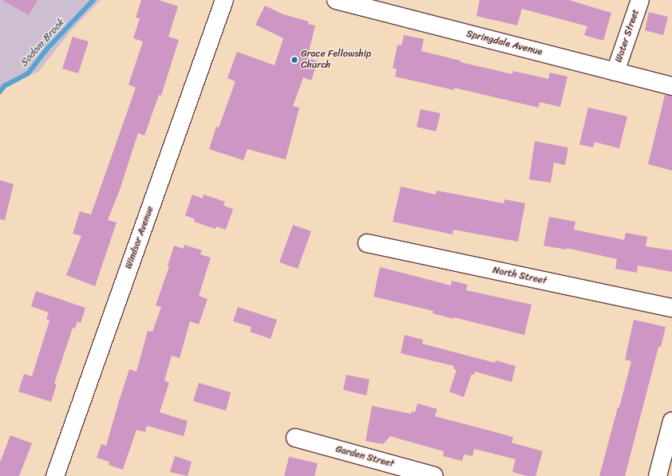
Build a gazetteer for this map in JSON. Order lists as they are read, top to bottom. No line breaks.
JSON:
{"streets":{"street":["Water Street","Springdale Avenue","Windsor Avenue","North Street","Garden Street"]},"crossings":[["Water Street","Springdale Avenue"]],"water":["Sodom Brook"],"places":["Grace Fellowship Church"]}
